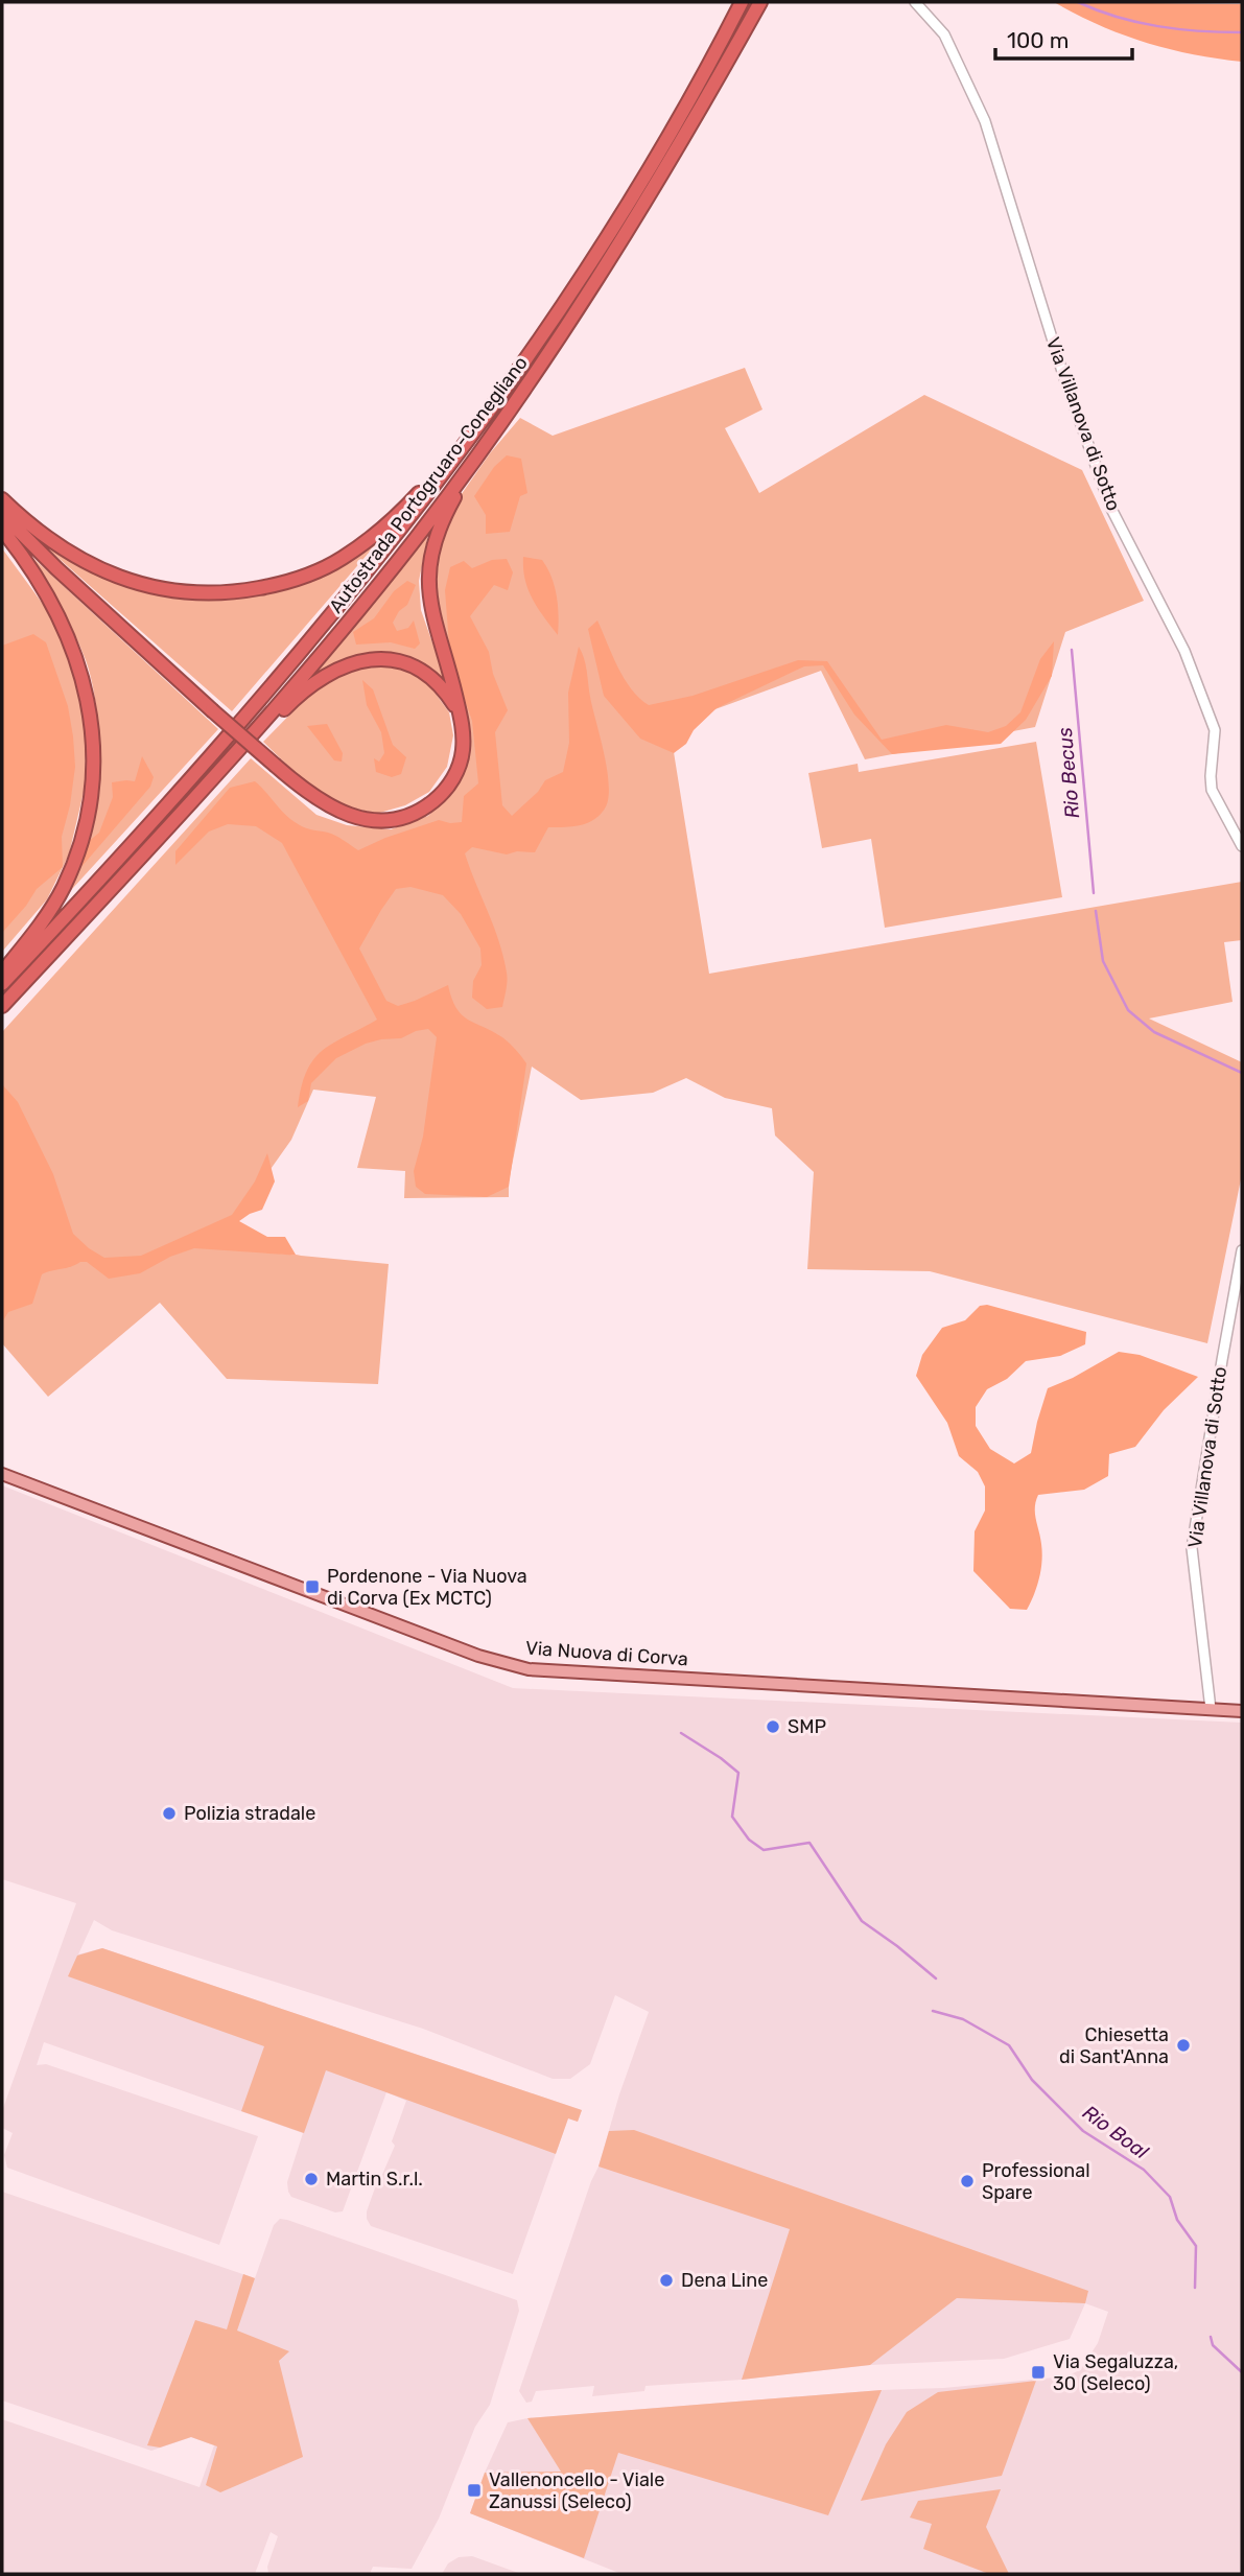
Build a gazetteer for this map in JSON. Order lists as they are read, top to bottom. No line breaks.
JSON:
{"streets":{"highway":["Autostrada Portogruaro-Conegliano"],"main road":["Via Nuova di Corva"],"street":["Via Villanova di Sotto"]},"crossings":[["Via Villanova di Sotto","Via Nuova di Corva"]],"water":["Rio Becus","Rio Boal"],"places":{"transit":["Pordenone - Via Nuova di Corva (Ex MCTC)","Via Segaluzza, 30 (Seleco)","Vallenoncello - Viale Zanussi (Seleco)"],"other":["SMP","Polizia stradale","Chiesetta di Sant'Anna","Martin S.r.l.","Professional Spare","Dena Line"]},"scale_bar":"100 m"}
